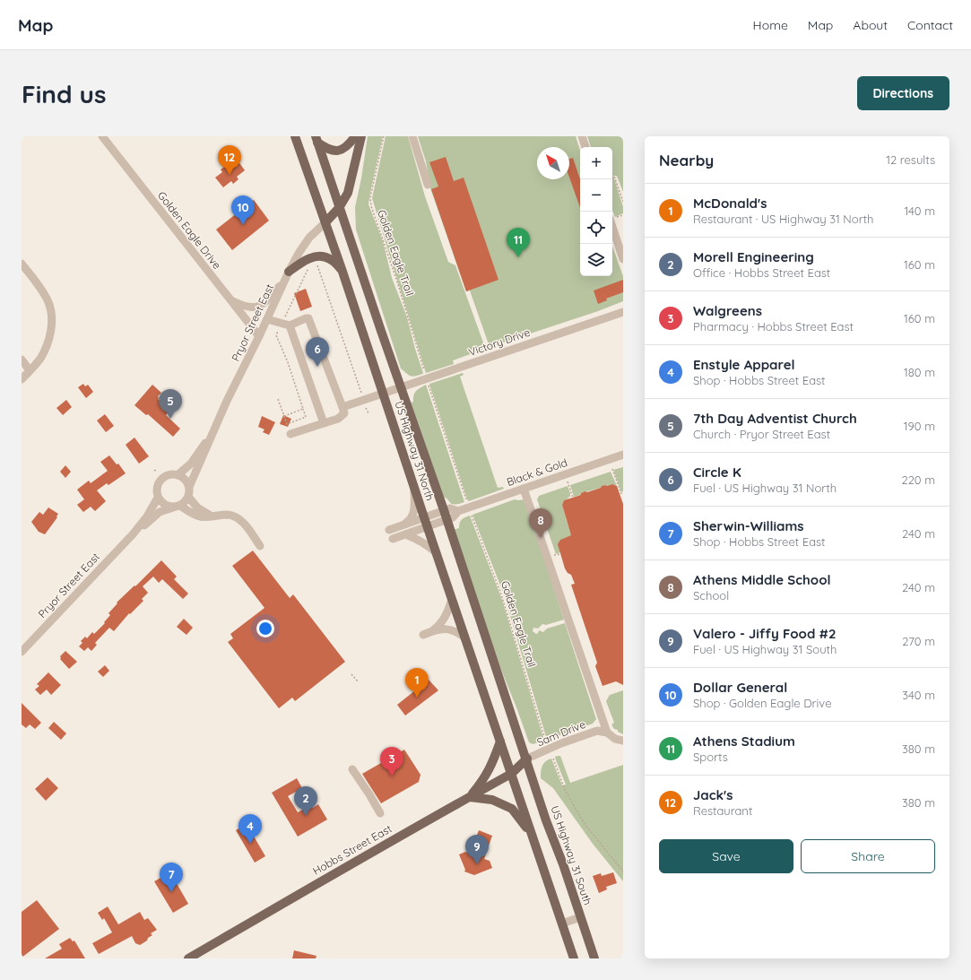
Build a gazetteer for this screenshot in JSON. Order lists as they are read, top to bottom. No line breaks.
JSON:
{"streets":{"main road":["US Highway 31 North","Hobbs Street East","US Highway 31 South"],"street":["Golden Eagle Drive","Pryor Street East","Victory Drive","Black & Gold","Sam Drive"],"path":["Golden Eagle Trail"]},"crossings":[["Golden Eagle Drive","Pryor Street East"],["Pryor Street East","US Highway 31 North"],["Victory Drive","US Highway 31 North"],["US Highway 31 North","Black & Gold"],["US Highway 31 North","Sam Drive"],["US Highway 31 North","Hobbs Street East"],["US Highway 31 North","US Highway 31 South"],["Sam Drive","Hobbs Street East"],["Sam Drive","US Highway 31 South"],["Hobbs Street East","US Highway 31 South"]],"north":"top left","page":{"header":"Map","nav":["Home","Map","About","Contact"],"buttons":["Directions",["Save","Share"]],"title":"Find us","heading":["Nearby","12 results"],"pins":["12","10","11","6","5","8","1","3","2","4","9","7"],"map_buttons":["+","−"],"list":[{"mark":"1","name":"McDonald's","note":"Restaurant · US Highway 31 North","value":"140 m"},{"mark":"2","name":"Morell Engineering","note":"Office · Hobbs Street East","value":"160 m"},{"mark":"3","name":"Walgreens","note":"Pharmacy · Hobbs Street East","value":"160 m"},{"mark":"4","name":"Enstyle Apparel","note":"Shop · Hobbs Street East","value":"180 m"},{"mark":"5","name":"7th Day Adventist Church","note":"Church · Pryor Street East","value":"190 m"},{"mark":"6","name":"Circle K","note":"Fuel · US Highway 31 North","value":"220 m"},{"mark":"7","name":"Sherwin-Williams","note":"Shop · Hobbs Street East","value":"240 m"},{"mark":"8","name":"Athens Middle School","note":"School","value":"240 m"},{"mark":"9","name":"Valero - Jiffy Food #2","note":"Fuel · US Highway 31 South","value":"270 m"},{"mark":"10","name":"Dollar General","note":"Shop · Golden Eagle Drive","value":"340 m"},{"mark":"11","name":"Athens Stadium","note":"Sports","value":"380 m"},{"mark":"12","name":"Jack's","note":"Restaurant","value":"380 m"}]}}
